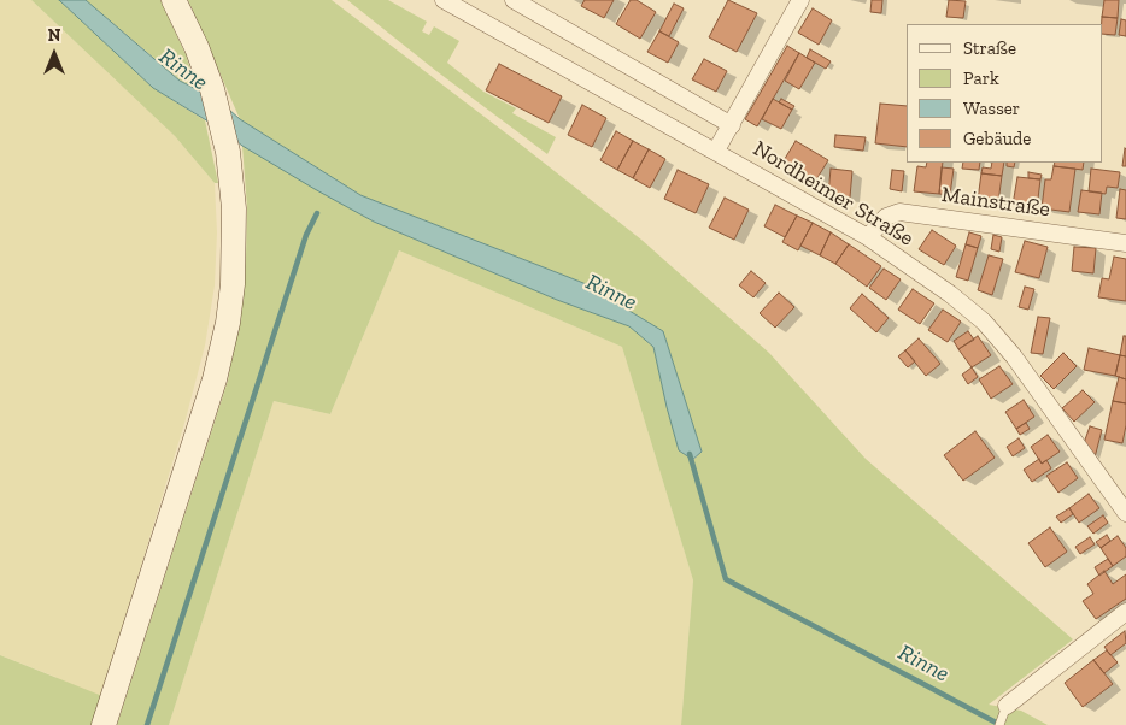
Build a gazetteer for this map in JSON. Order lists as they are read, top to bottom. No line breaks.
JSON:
{"streets":{"street":["Nordheimer Straße","Mainstraße"]},"crossings":[["Nordheimer Straße","Mainstraße"]],"water":["Rinne"],"legend":["Straße","Park","Wasser","Gebäude"],"north":"top"}
